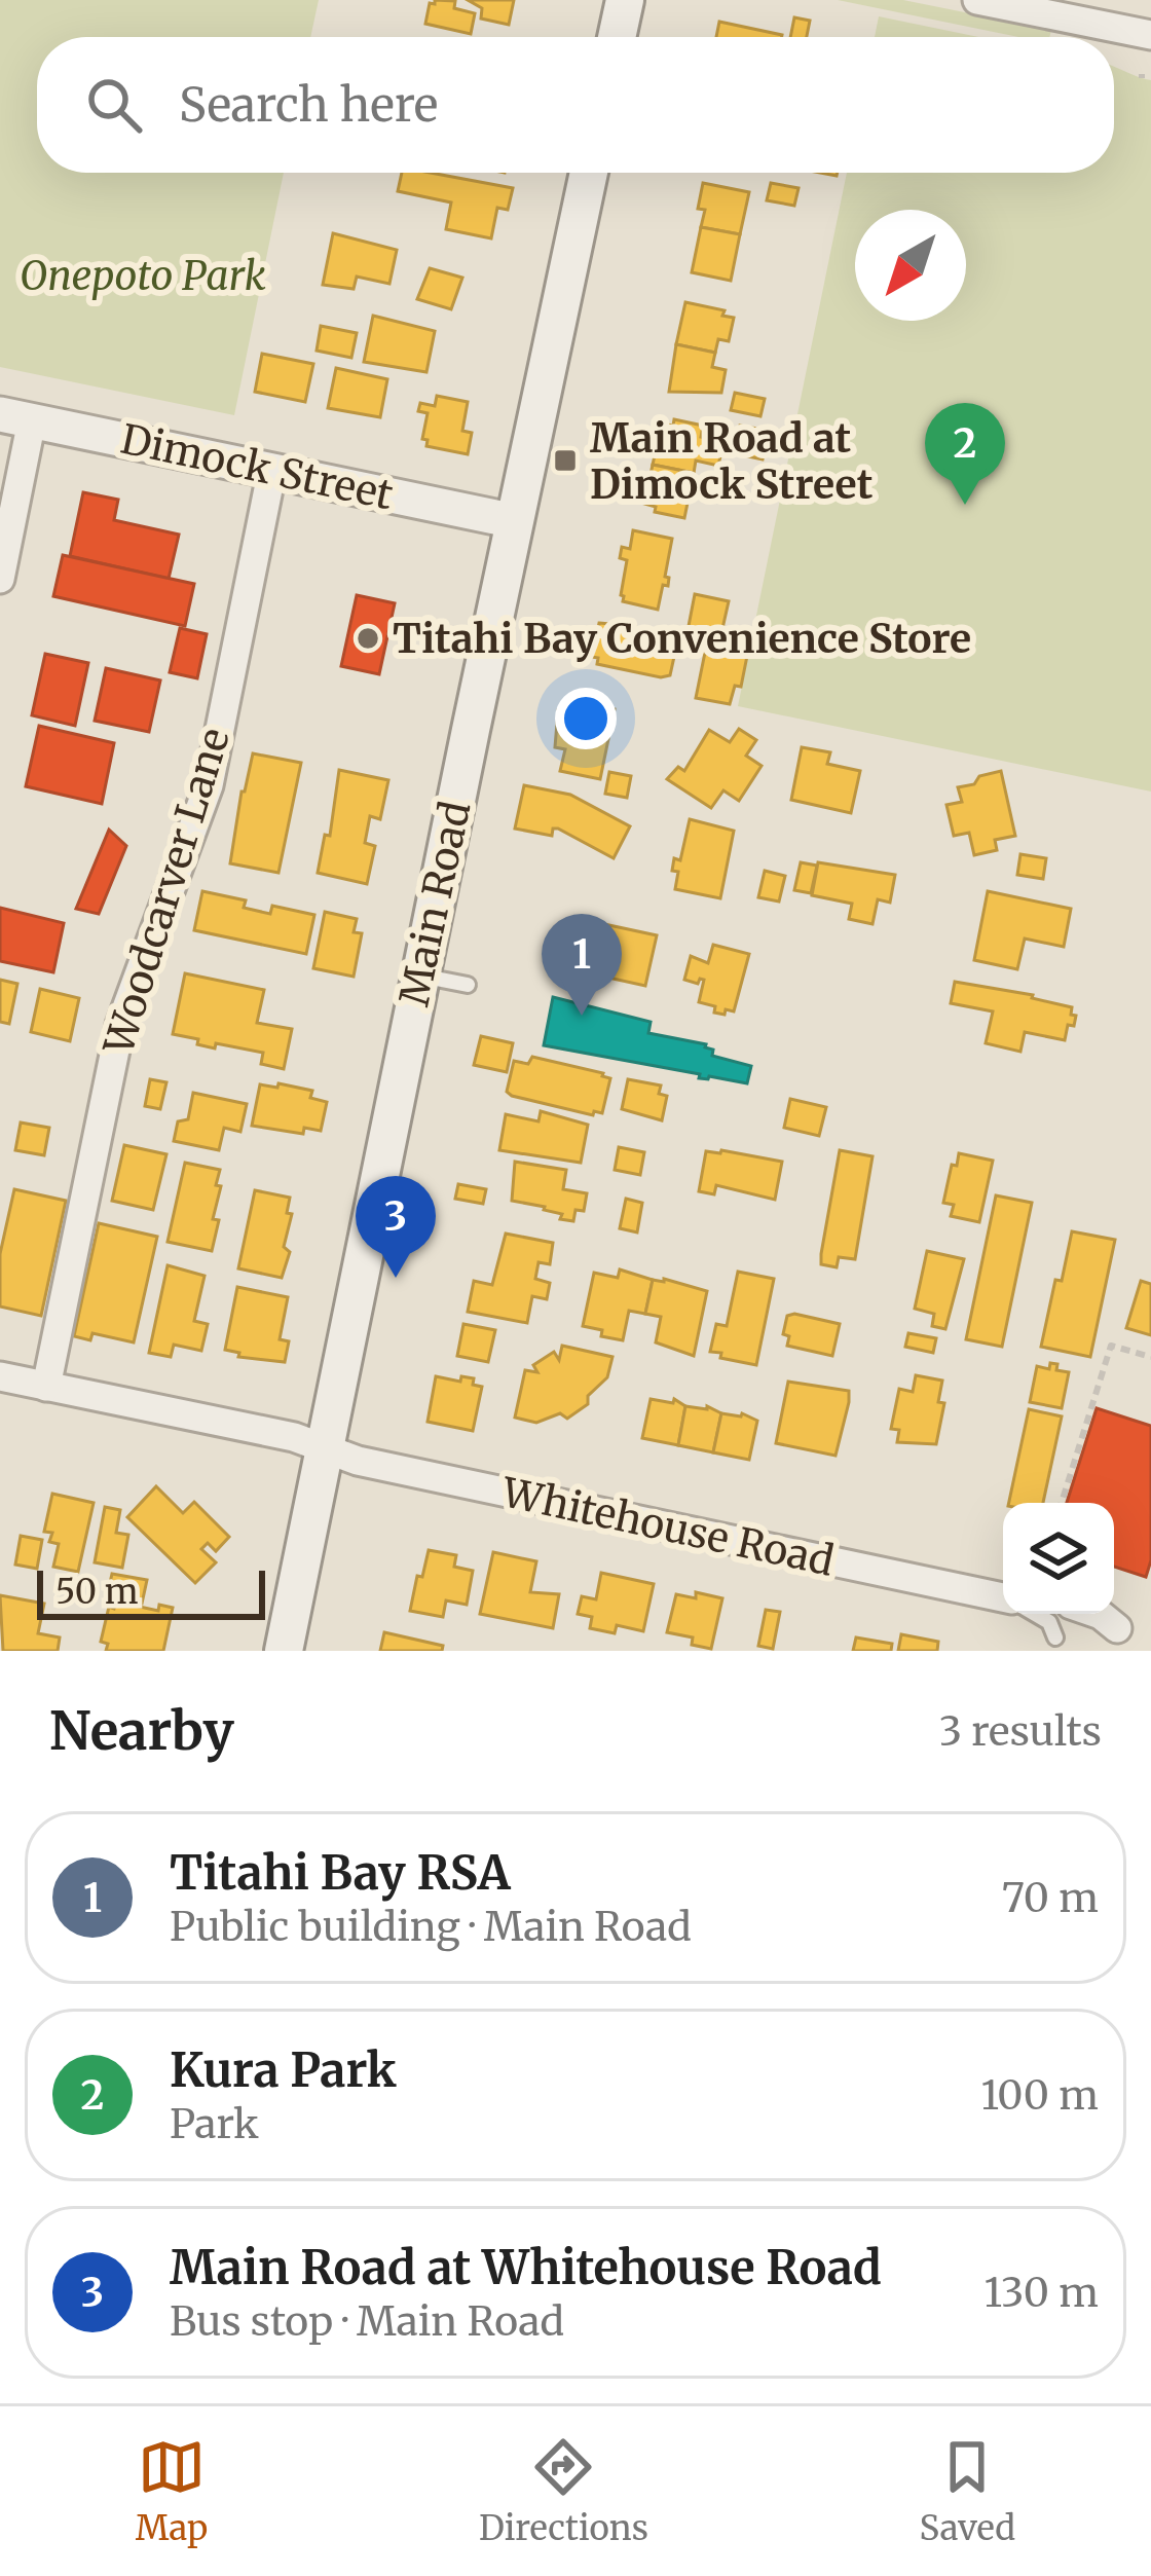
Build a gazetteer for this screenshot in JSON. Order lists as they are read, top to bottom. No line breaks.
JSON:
{"streets":{"main road":["Main Road"],"street":["Dimock Street","Woodcarver Lane","Whitehouse Road"]},"crossings":[["Dimock Street","Woodcarver Lane"],["Dimock Street","Main Road"],["Woodcarver Lane","Whitehouse Road"],["Main Road","Whitehouse Road"]],"parks":["Onepoto Park"],"places":{"transit":["Main Road at Dimock Street"],"other":["Titahi Bay Convenience Store"]},"scale_bar":"50 m","north":"bottom left","page":{"search":"Search here","pins":["2","1","3"],"scale":"50 m","heading":["Nearby","3 results"],"list":[{"mark":"1","name":"Titahi Bay RSA","note":"Public building · Main Road","value":"70 m"},{"mark":"2","name":"Kura Park","note":"Park","value":"100 m"},{"mark":"3","name":"Main Road at Whitehouse Road","note":"Bus stop · Main Road","value":"130 m"}],"nav":["Map","Directions","Saved"]}}
